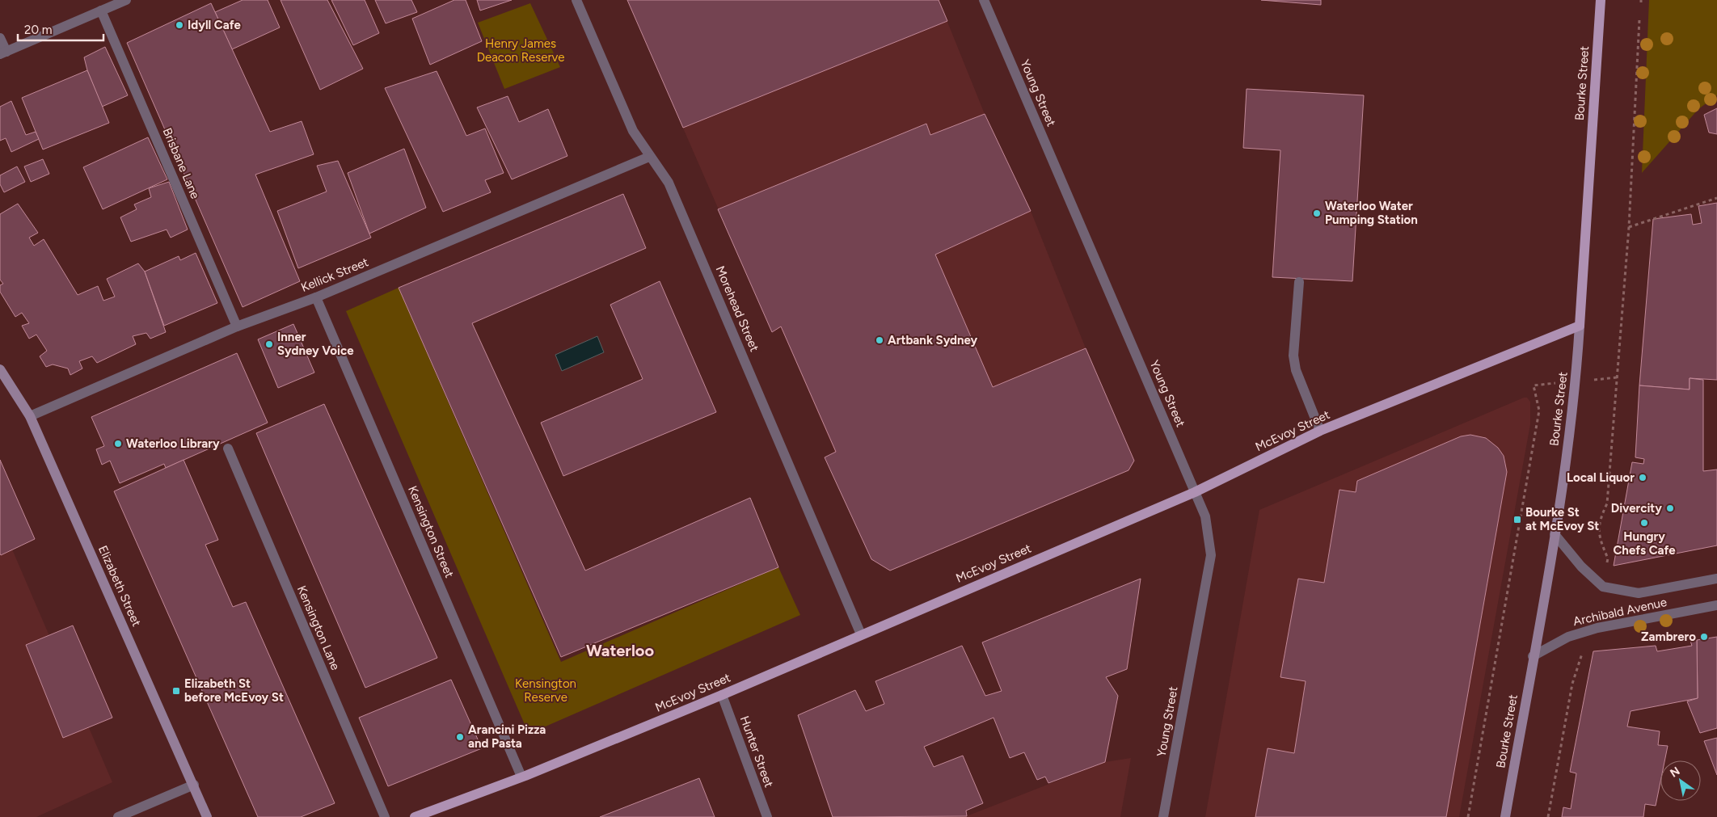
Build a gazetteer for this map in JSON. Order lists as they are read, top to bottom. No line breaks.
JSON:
{"streets":{"main road":["Bourke Street","McEvoy Street","Elizabeth Street"],"street":["Young Street","Brisbane Lane","Kellick Street","Morehead Street","Kensington Street","Archibald Avenue","Kensington Lane","Hunter Street"]},"crossings":[["Bourke Street","McEvoy Street"],["Bourke Street","Archibald Avenue"],["Young Street","McEvoy Street"],["Brisbane Lane","Kellick Street"],["Kellick Street","Morehead Street"],["Kellick Street","Kensington Street"],["Kellick Street","Elizabeth Street"],["Morehead Street","McEvoy Street"],["McEvoy Street","Kensington Street"],["McEvoy Street","Hunter Street"]],"districts":["Waterloo"],"parks":["Henry James Deacon Reserve","Kensington Reserve"],"places":{"other":["Idyll Cafe","Waterloo Water Pumping Station","Artbank Sydney","Inner Sydney Voice","Waterloo Library","Local Liquor","Divercity","Hungry Chefs Cafe","Zambrero","Arancini Pizza and Pasta"],"transit":["Bourke St at McEvoy St","Elizabeth St before McEvoy St"]},"scale_bar":"20 m","north":"top left"}
